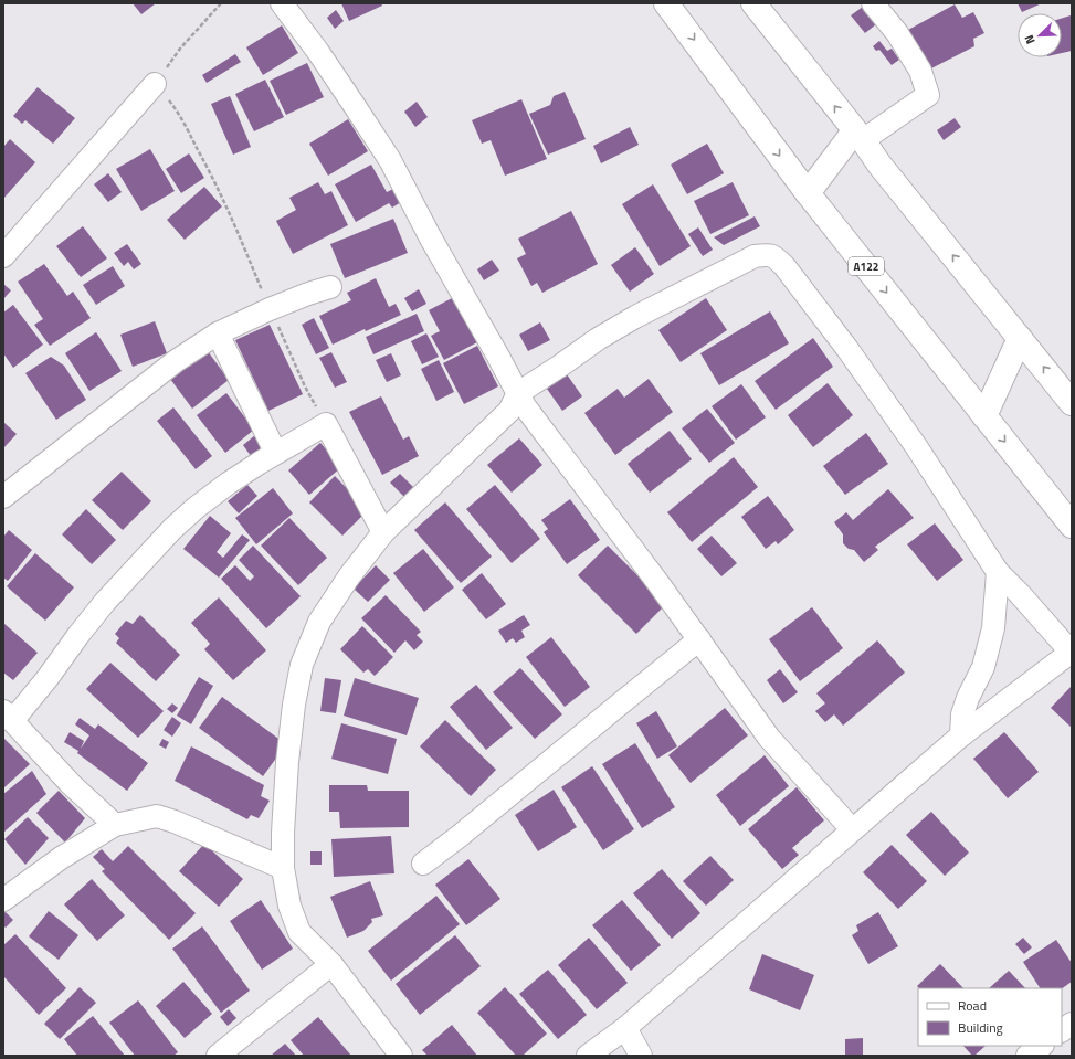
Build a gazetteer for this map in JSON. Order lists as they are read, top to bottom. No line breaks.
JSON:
{"streets":{"highway":["A122"]},"legend":["Road","Building"],"north":"bottom left"}
